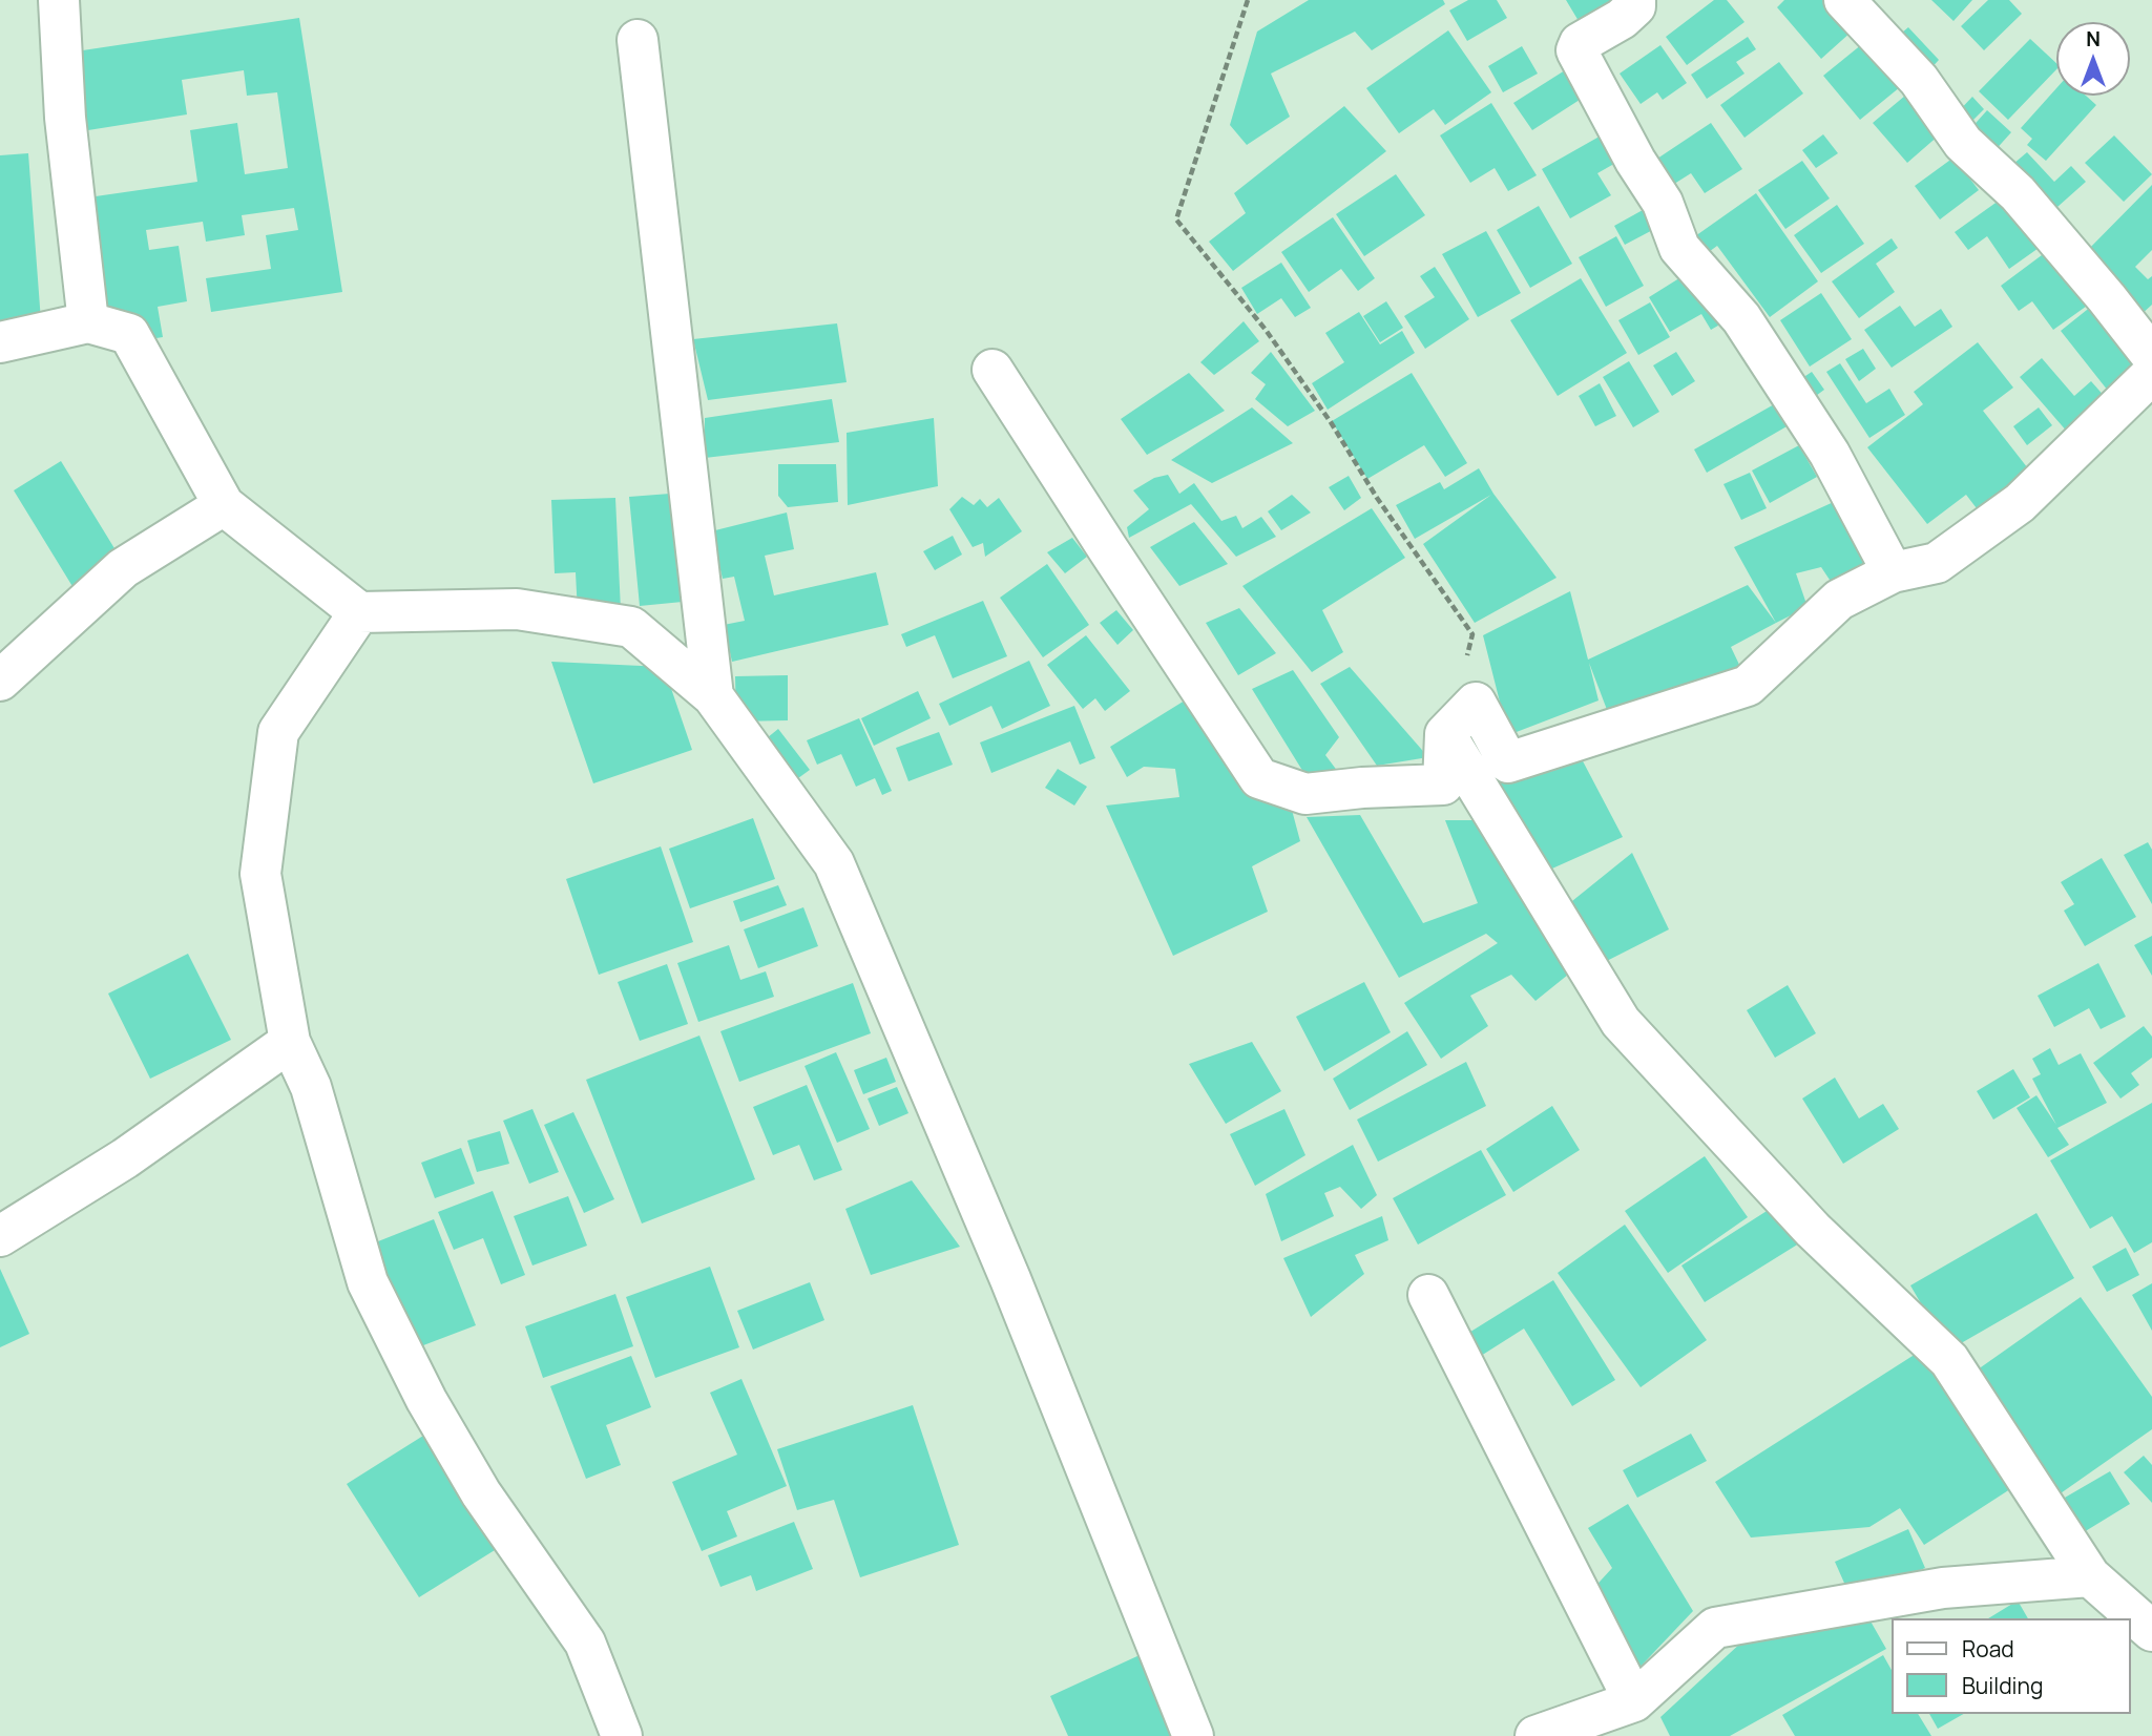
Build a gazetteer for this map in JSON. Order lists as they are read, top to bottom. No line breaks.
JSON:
{"legend":["Road","Building"],"north":"top"}
